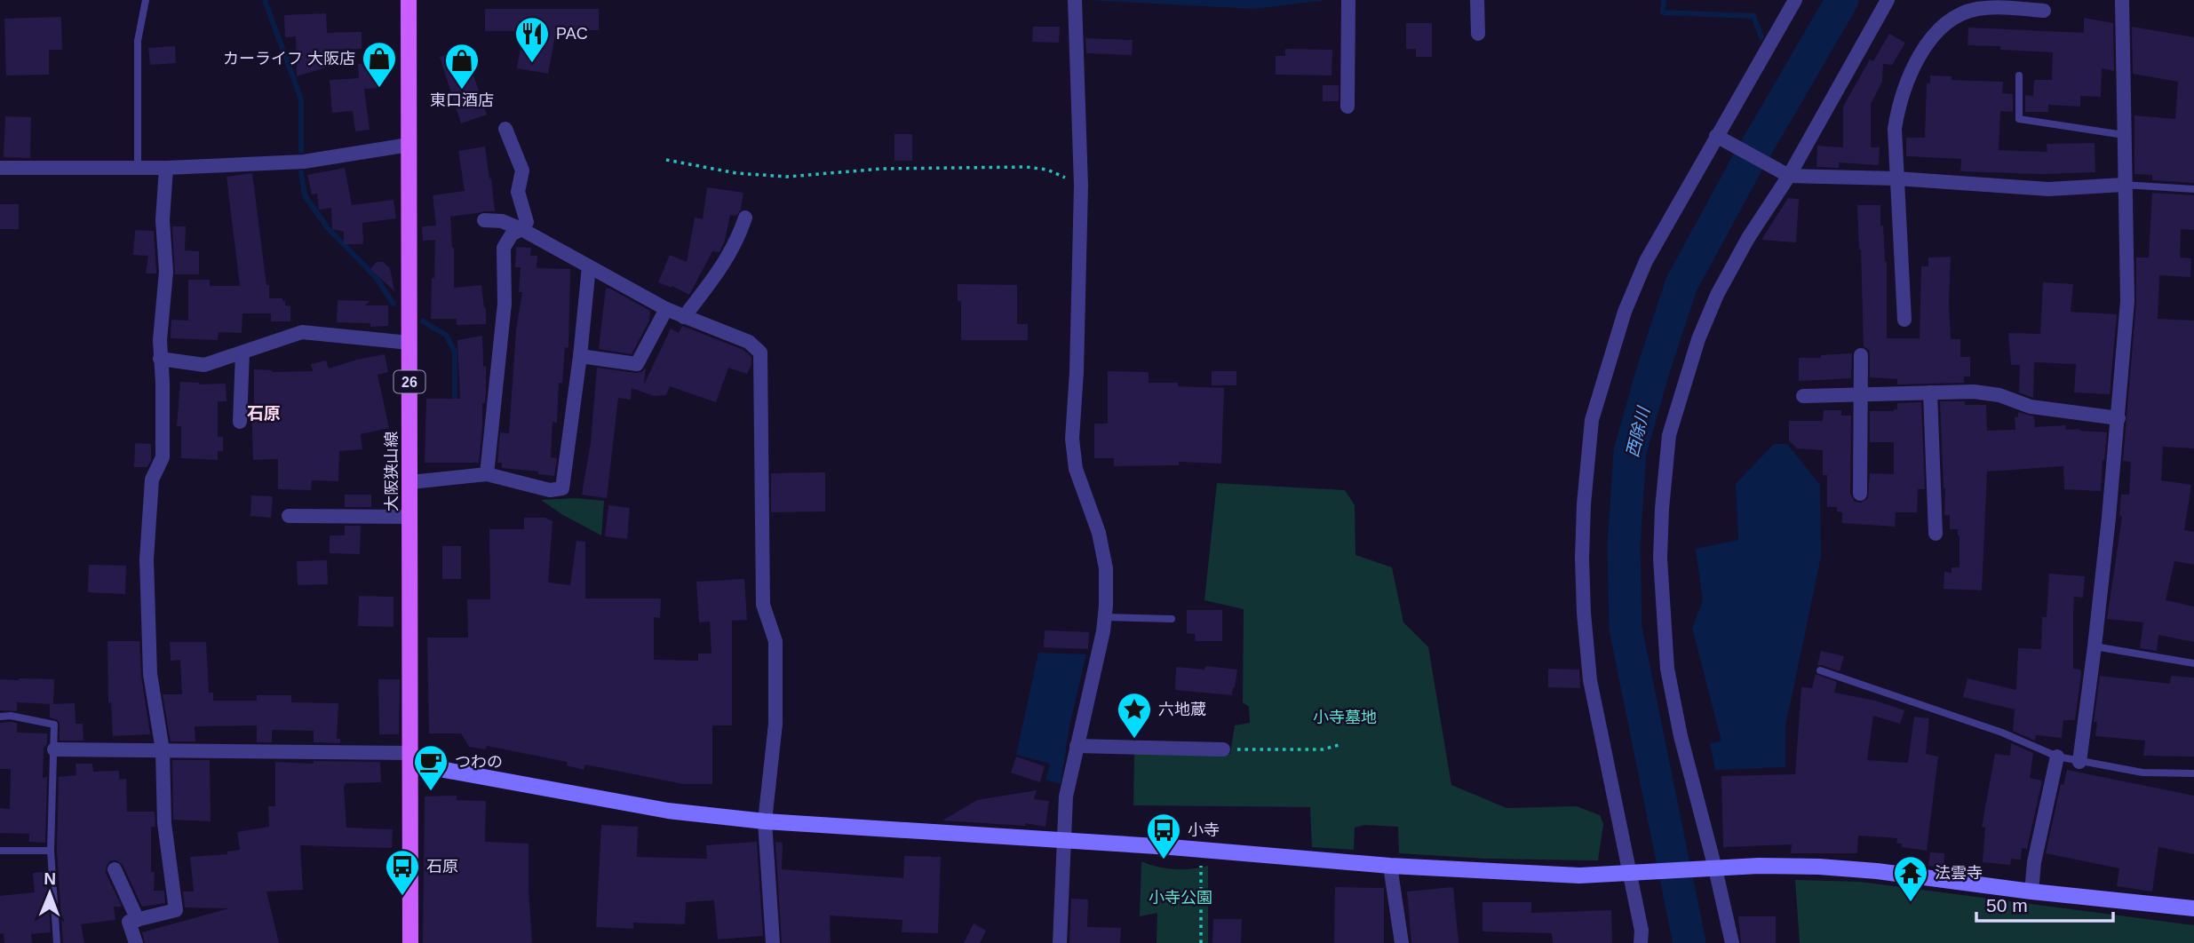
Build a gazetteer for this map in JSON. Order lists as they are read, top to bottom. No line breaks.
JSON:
{"streets":{"main road":["26","大阪狭山線"]},"districts":["石原"],"water":["西除川"],"parks":["小寺墓地","小寺公園"],"places":{"restaurant":["PAC"],"shop":["カーライフ 大阪店","東口酒店"],"place":["六地蔵"],"cafe":["つわの"],"bus stop":["小寺","石原"],"temple":["法雲寺"]},"scale_bar":"50 m","north":"top"}
